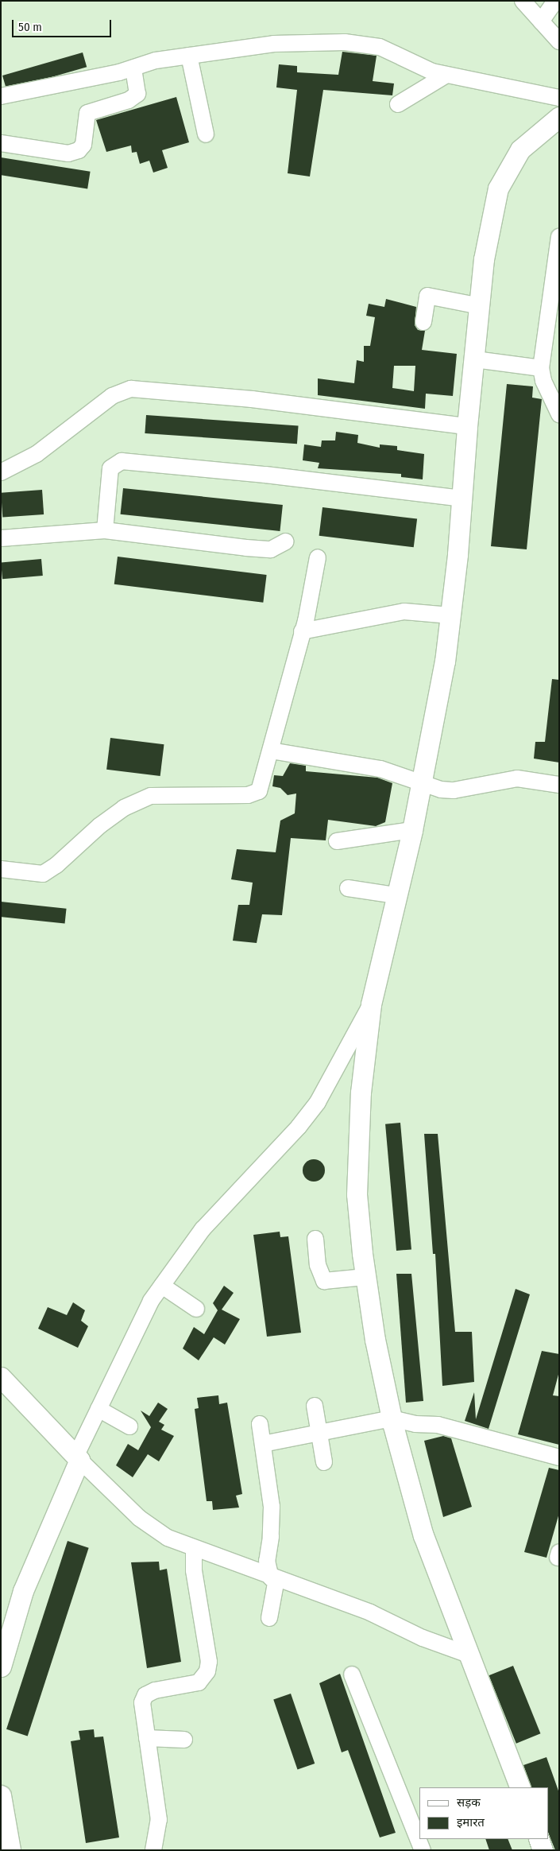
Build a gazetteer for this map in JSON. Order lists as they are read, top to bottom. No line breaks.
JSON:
{"legend":["सड़क","इमारत"],"scale_bar":"50 m"}
